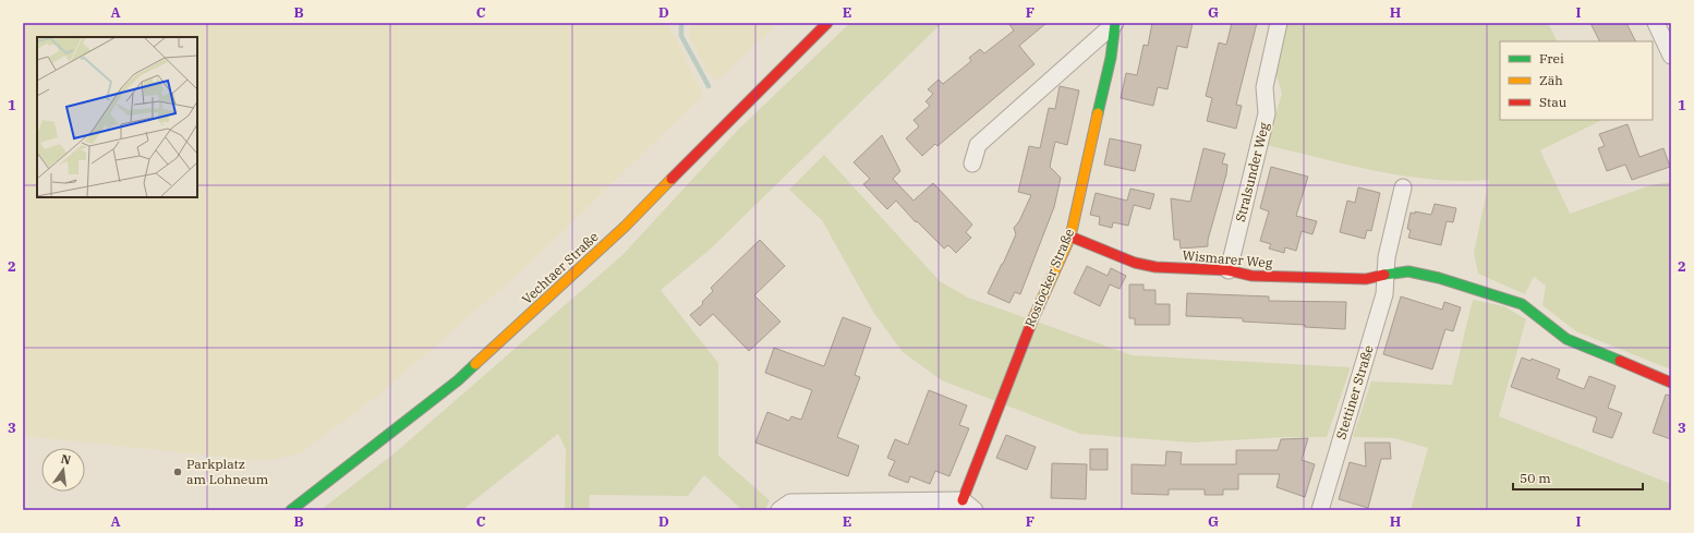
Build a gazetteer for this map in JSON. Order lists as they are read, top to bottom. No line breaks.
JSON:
{"streets":{"street":["Stralsunder Weg","Wismarer Weg","Vechtaer Straße","Rostocker Straße","Stettiner Straße"]},"crossings":[["Stralsunder Weg","Wismarer Weg"],["Wismarer Weg","Rostocker Straße"],["Wismarer Weg","Stettiner Straße"]],"places":["Parkplatz am Lohneum"],"legend":["Frei","Zäh","Stau"],"scale_bar":"50 m","north":"top","grid":{"columns":["A","B","C","D","E","F","G","H","I"],"rows":["1","2","3"]}}
